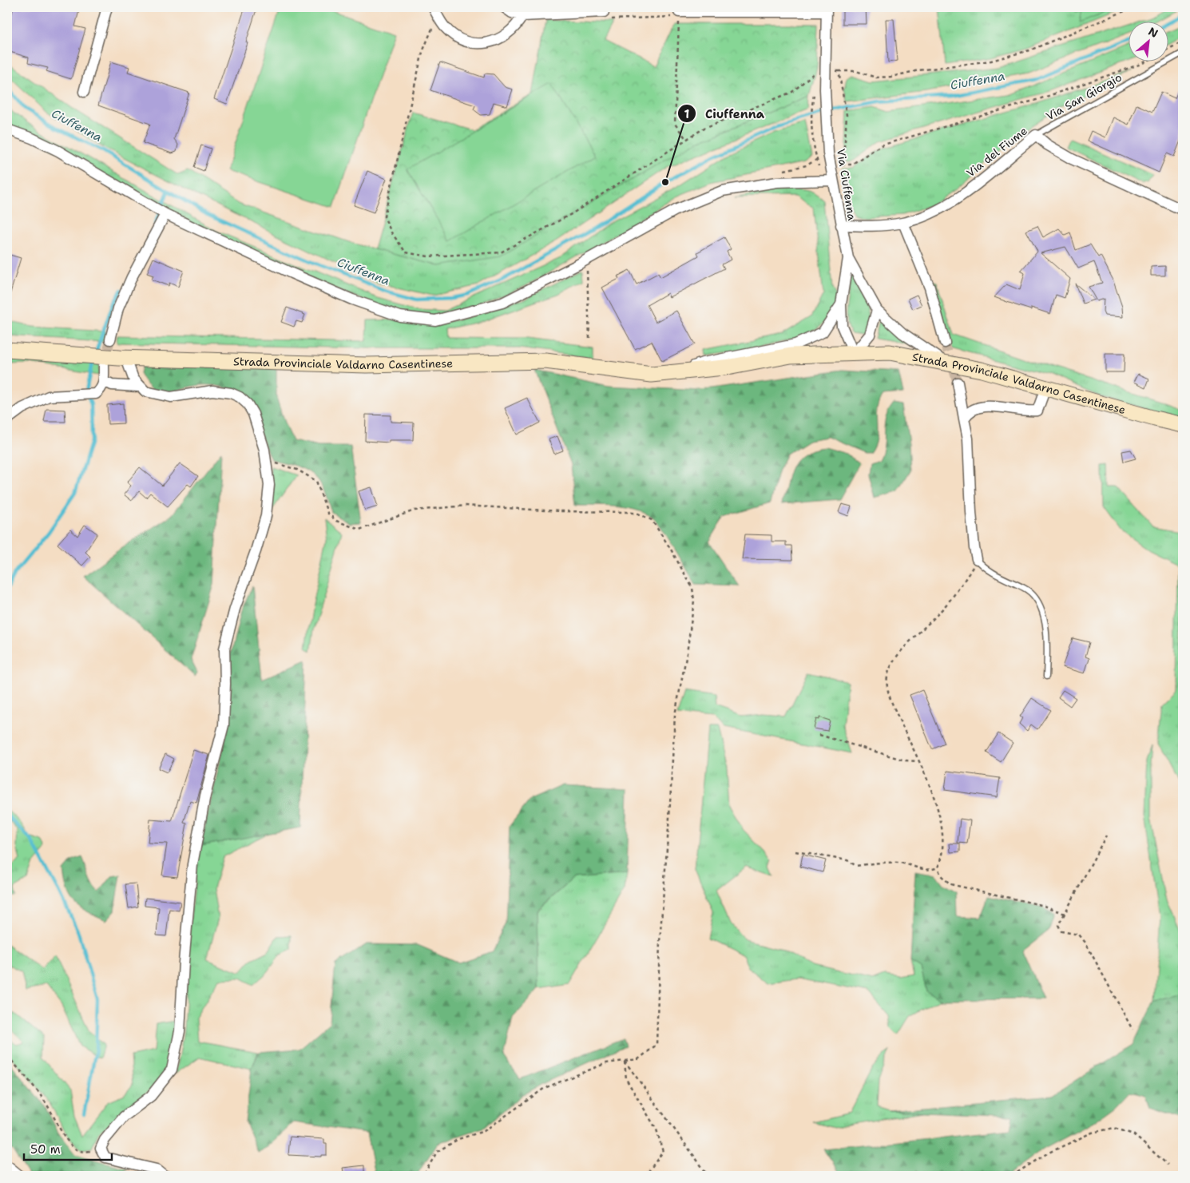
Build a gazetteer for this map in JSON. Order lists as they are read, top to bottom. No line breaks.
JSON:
{"streets":{"main road":["Strada Provinciale Valdarno Casentinese"],"street":["Via del Fiume","Via Ciuffenna"],"lane":["Via San Giorgio"]},"crossings":[["Via San Giorgio","Via del Fiume"],["Via del Fiume","Via Ciuffenna"],["Via Ciuffenna","Strada Provinciale Valdarno Casentinese"]],"water":["Ciuffenna"],"places":["Ciuffenna"],"scale_bar":"50 m","north":"top right"}
